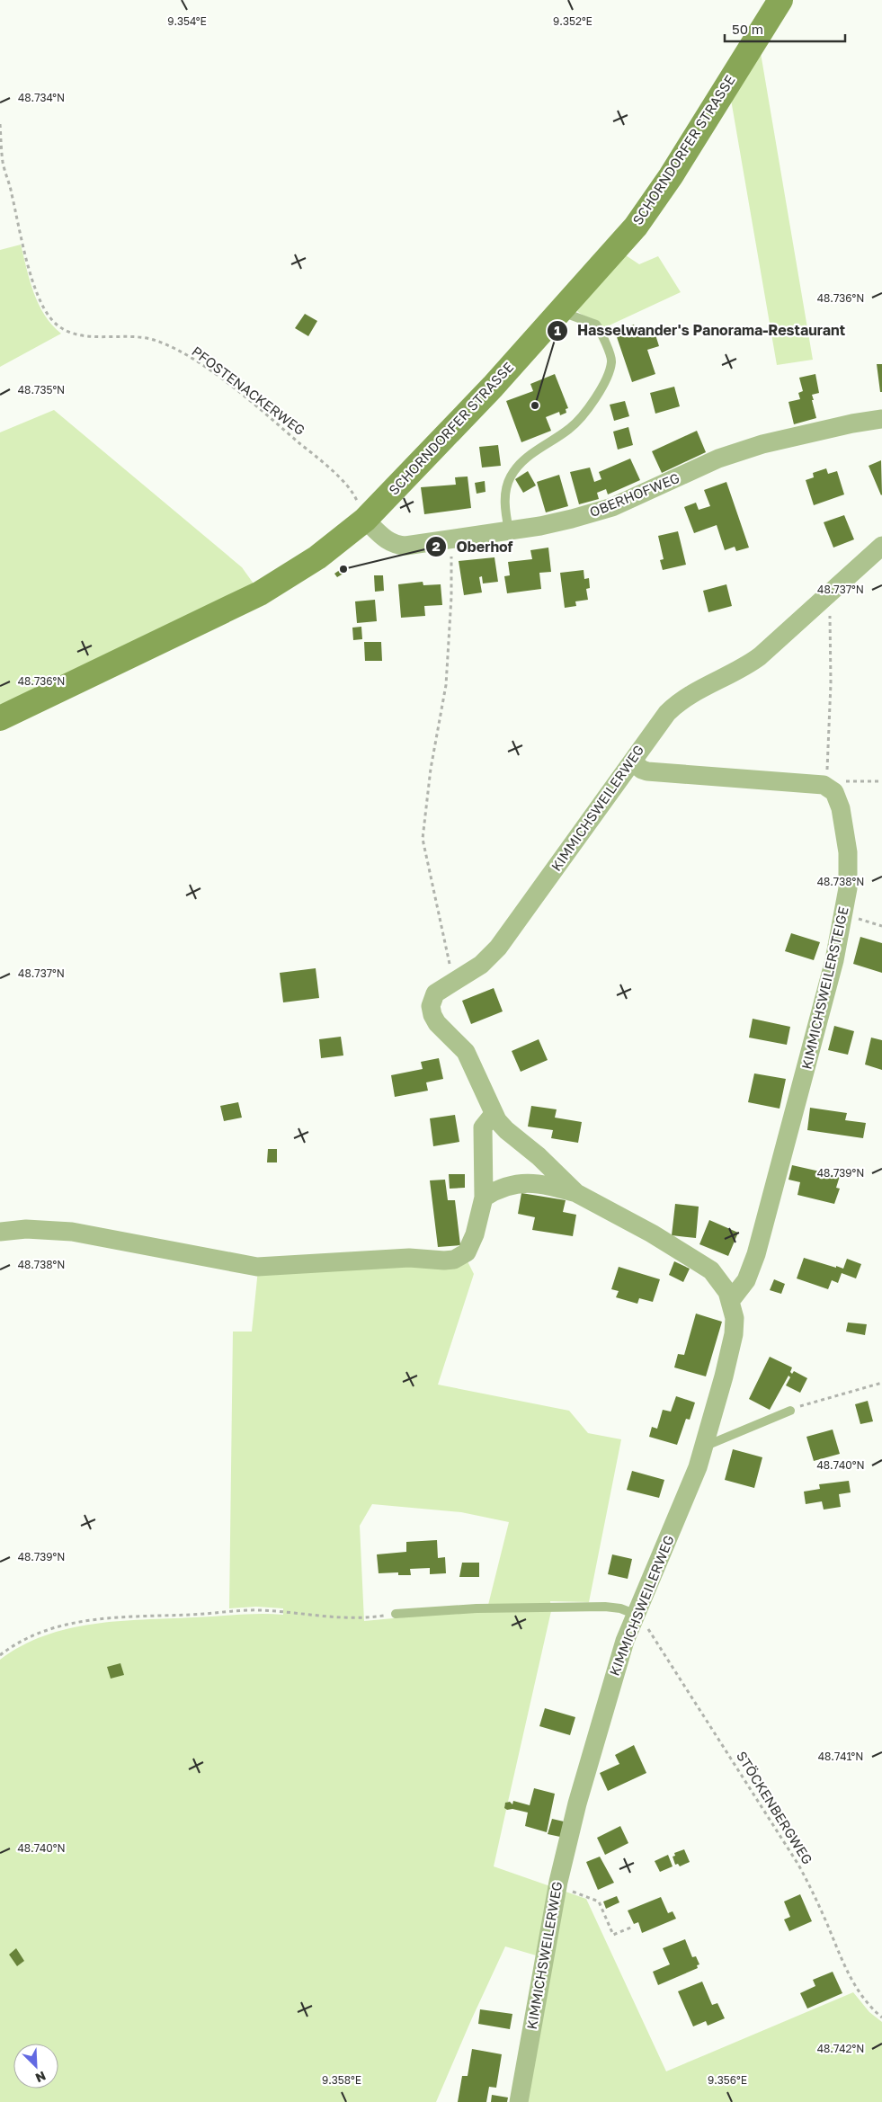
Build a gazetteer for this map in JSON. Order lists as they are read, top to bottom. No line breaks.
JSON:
{"streets":{"main road":["SCHORNDORFER STRASSE"],"street":["OBERHOFWEG","KIMMICHSWEILERWEG","KIMMICHSWEILERSTEIGE"],"path":["PFOSTENACKERWEG","STÖCKENBERGWEG"]},"crossings":[["SCHORNDORFER STRASSE","PFOSTENACKERWEG"],["SCHORNDORFER STRASSE","OBERHOFWEG"],["PFOSTENACKERWEG","OBERHOFWEG"],["KIMMICHSWEILERWEG","KIMMICHSWEILERSTEIGE"],["KIMMICHSWEILERWEG","STÖCKENBERGWEG"]],"places":["Hasselwander's Panorama-Restaurant","Oberhof"],"scale_bar":"50 m","north":"bottom right","coordinates":["9.354°E","9.352°E","48.734°N","48.736°N","48.735°N","48.737°N","48.738°N","48.739°N","48.740°N","48.741°N","48.742°N","9.358°E","9.356°E"]}
